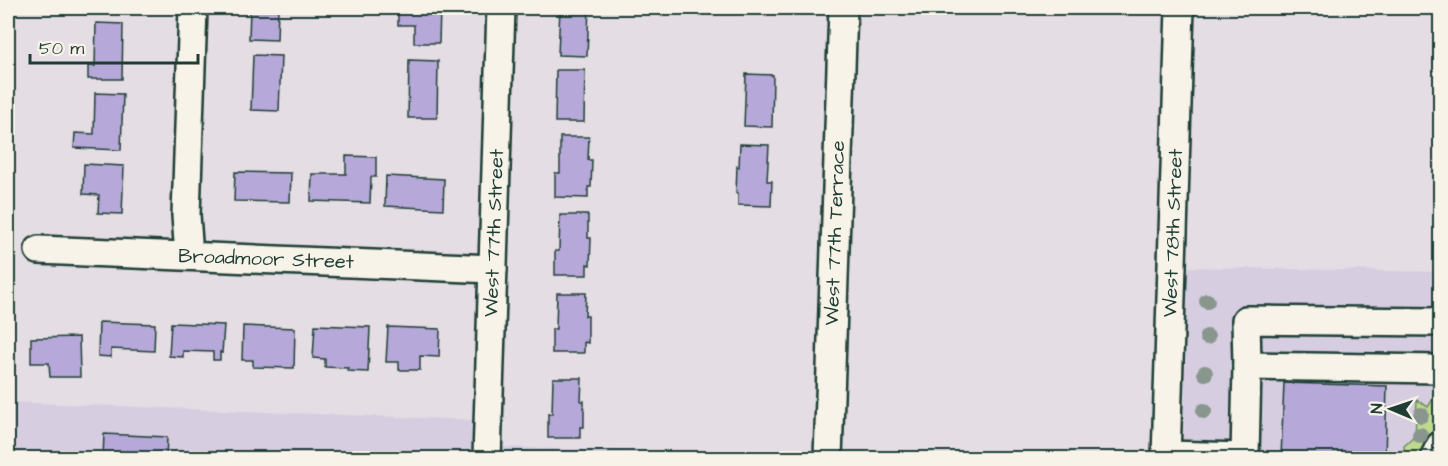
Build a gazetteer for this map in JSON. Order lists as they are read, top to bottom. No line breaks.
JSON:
{"streets":{"street":["West 77th Street","West 77th Terrace","West 78th Street","Broadmoor Street"]},"crossings":[["West 77th Street","Broadmoor Street"]],"scale_bar":"50 m","north":"left"}
